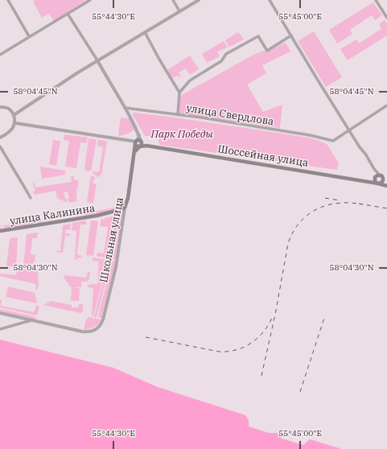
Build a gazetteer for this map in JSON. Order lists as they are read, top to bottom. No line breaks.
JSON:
{"streets":{"main road":["Шоссейная улица","улица Калинина","Школьная улица"],"street":["улица Свердлова"]},"crossings":[["улица Калинина","Школьная улица"]],"parks":["Парк Победы"],"coordinates":["55°44'30\"E","55°45'00\"E","58°04'45\"N","58°04'30\"N"]}
